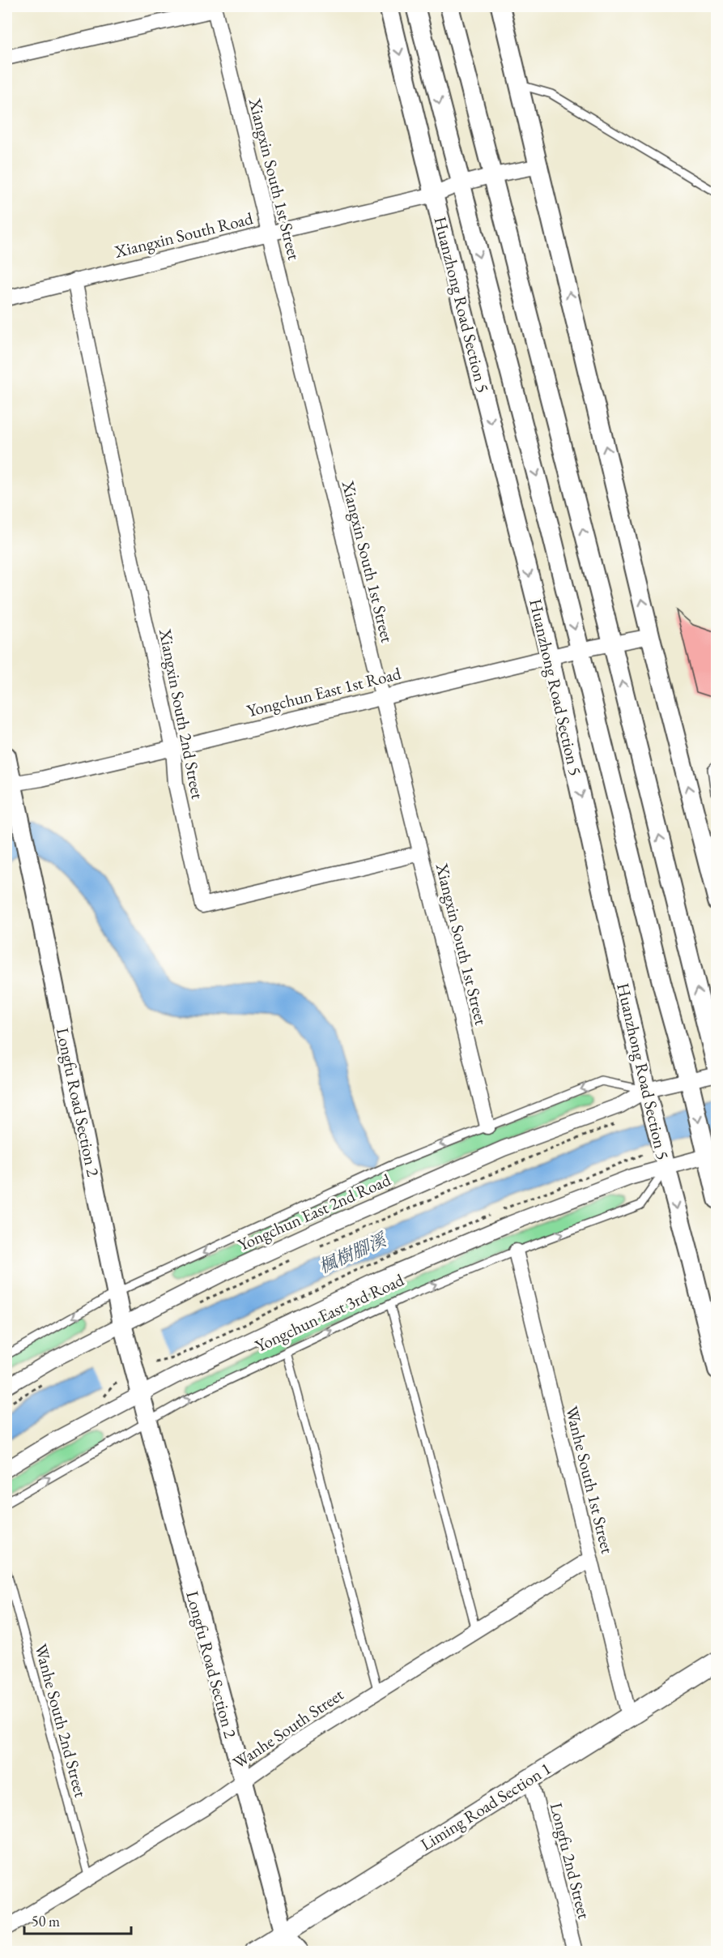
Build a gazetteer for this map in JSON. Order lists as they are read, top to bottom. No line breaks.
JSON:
{"streets":{"main road":["Liming Road Section 1"],"street":["Xiangxin South 1st Street","Xiangxin South Road","Huanzhong Road Section 5","Yongchun East 1st Road","Xiangxin South 2nd Street","Longfu Road Section 2","Yongchun East 2nd Road","Yongchun East 3rd Road","Wanhe South 1st Street","Wanhe South Street","Longfu 2nd Street"],"lane":["Wanhe South 2nd Street"]},"crossings":[["Xiangxin South 1st Street","Xiangxin South Road"],["Xiangxin South 1st Street","Yongchun East 1st Road"],["Xiangxin South 1st Street","Xiangxin South 2nd Street"],["Xiangxin South 1st Street","Yongchun East 2nd Road"],["Xiangxin South Road","Huanzhong Road Section 5"],["Xiangxin South Road","Xiangxin South 2nd Street"],["Huanzhong Road Section 5","Yongchun East 1st Road"],["Huanzhong Road Section 5","Yongchun East 2nd Road"],["Huanzhong Road Section 5","Yongchun East 3rd Road"],["Yongchun East 1st Road","Xiangxin South 2nd Street"],["Yongchun East 1st Road","Longfu Road Section 2"],["Longfu Road Section 2","Yongchun East 2nd Road"],["Longfu Road Section 2","Yongchun East 3rd Road"],["Longfu Road Section 2","Wanhe South Street"],["Longfu Road Section 2","Liming Road Section 1"],["Yongchun East 3rd Road","Wanhe South 1st Street"],["Wanhe South 1st Street","Wanhe South Street"],["Wanhe South 1st Street","Liming Road Section 1"],["Wanhe South 2nd Street","Wanhe South Street"],["Liming Road Section 1","Longfu 2nd Street"]],"water":["楓樹腳溪"],"scale_bar":"50 m"}
